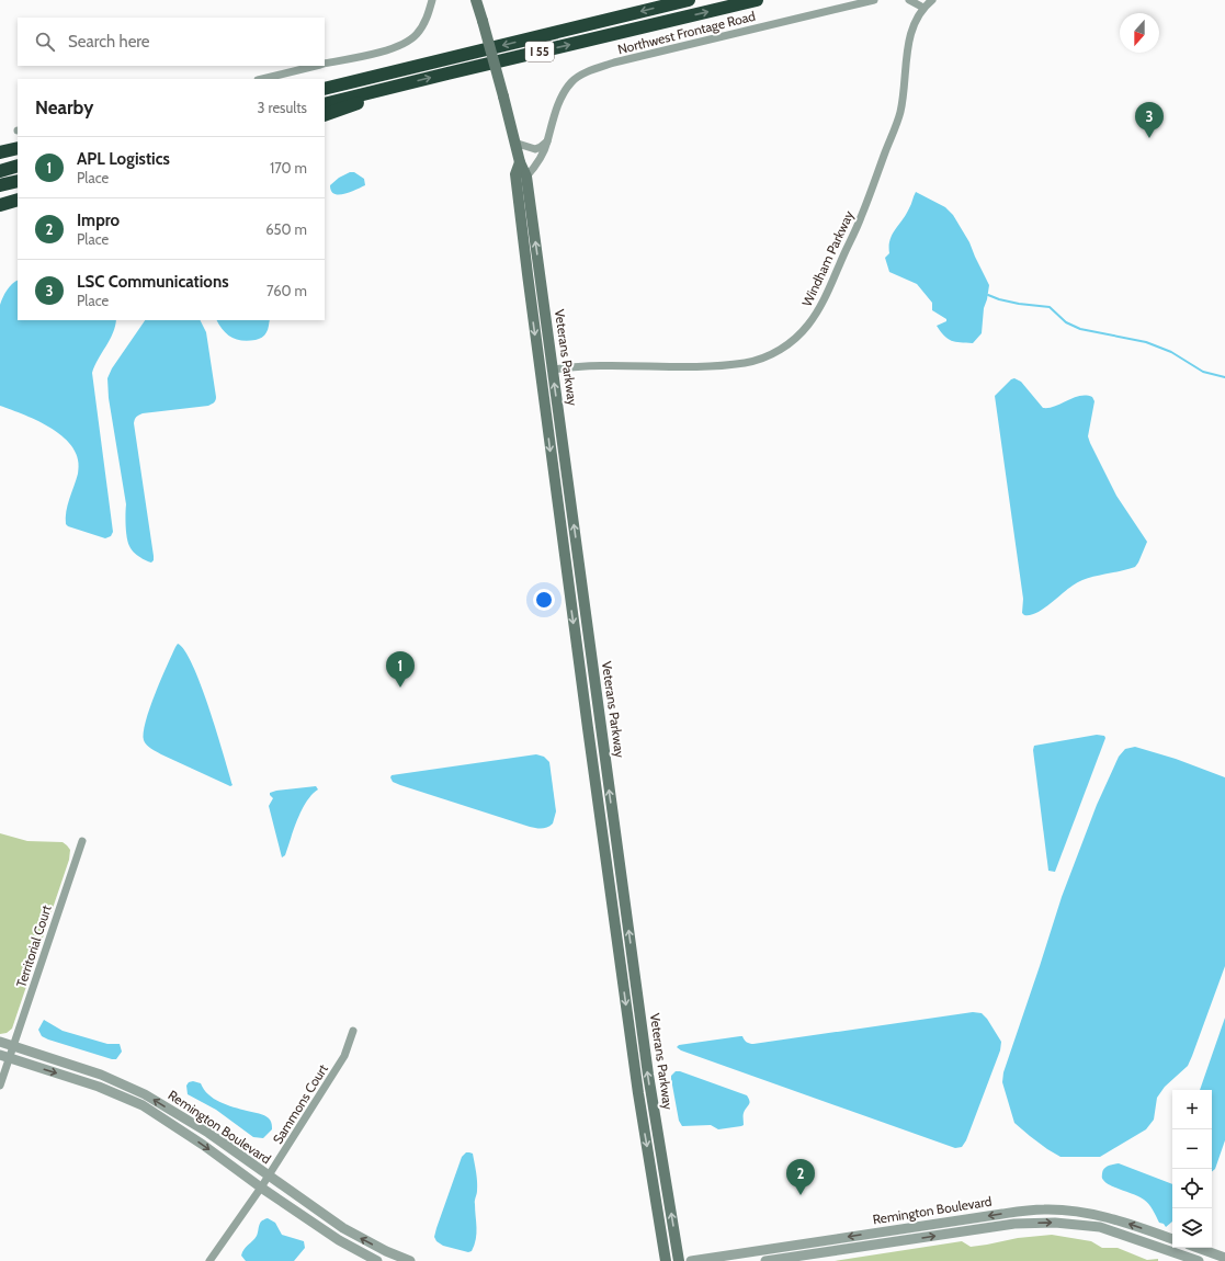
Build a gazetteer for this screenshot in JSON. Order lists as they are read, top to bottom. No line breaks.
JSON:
{"streets":{"highway":["I 55"],"main road":["Veterans Parkway"],"street":["Northwest Frontage Road","Windham Parkway","Territorial Court","Sammons Court","Remington Boulevard"]},"crossings":[["Northwest Frontage Road","Veterans Parkway"],["Windham Parkway","Veterans Parkway"],["Territorial Court","Remington Boulevard"],["Sammons Court","Remington Boulevard"]],"north":"bottom","page":{"search":"Search here","heading":["Nearby","3 results"],"pins":["3","1","2"],"list":[{"mark":"1","name":"APL Logistics","note":"Place","value":"170 m"},{"mark":"2","name":"Impro","note":"Place","value":"650 m"},{"mark":"3","name":"LSC Communications","note":"Place","value":"760 m"}],"map_buttons":["+","−"]}}
